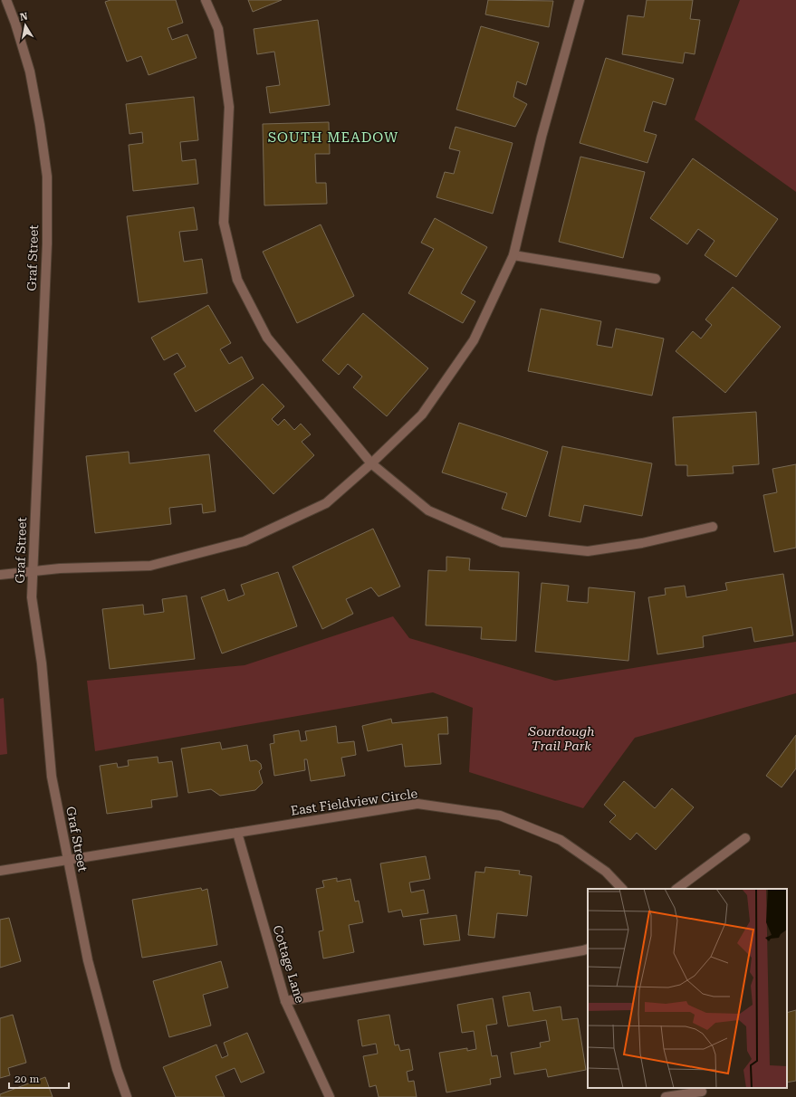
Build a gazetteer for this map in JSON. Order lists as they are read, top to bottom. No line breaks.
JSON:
{"streets":{"street":["Graf Street","East Fieldview Circle","Cottage Lane"]},"crossings":[["Graf Street","East Fieldview Circle"],["East Fieldview Circle","Cottage Lane"]],"districts":["SOUTH MEADOW"],"parks":["Sourdough Trail Park"],"scale_bar":"20 m","north":"top"}
